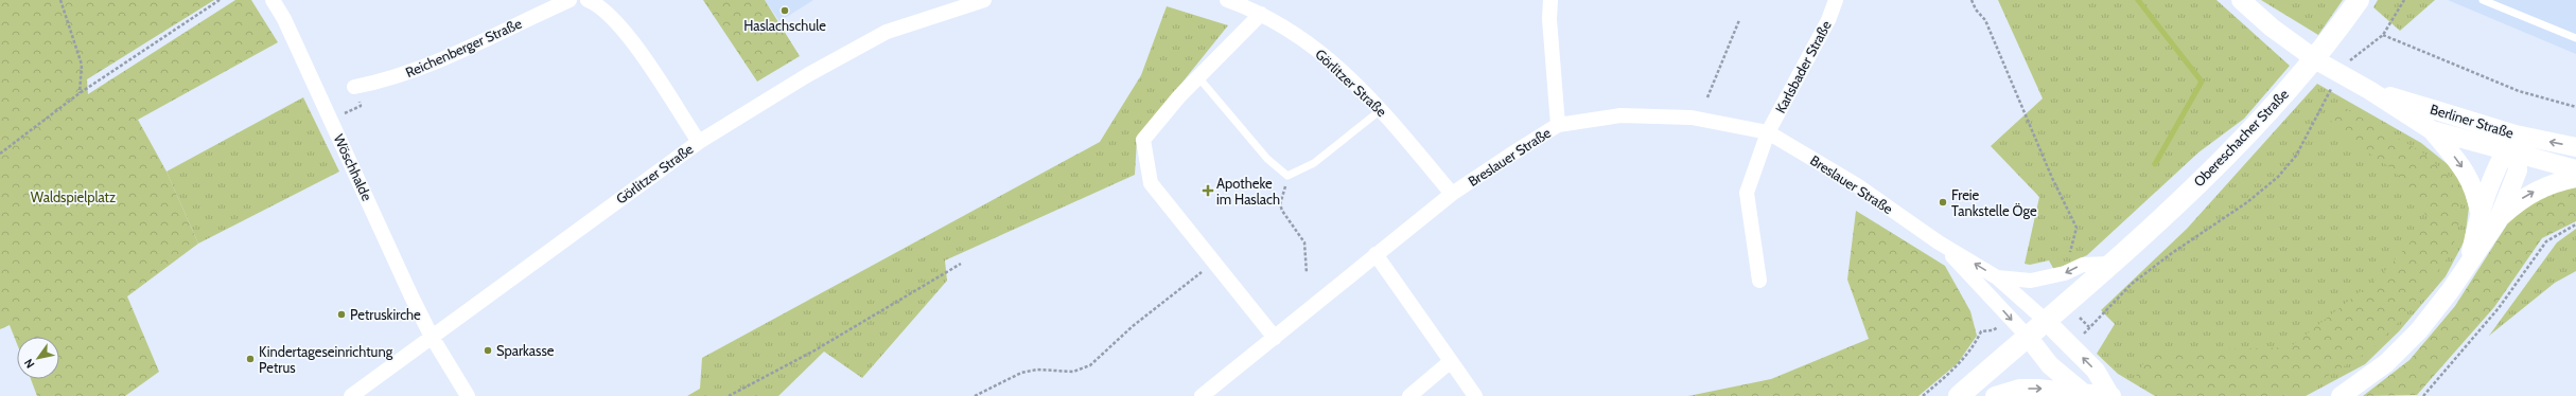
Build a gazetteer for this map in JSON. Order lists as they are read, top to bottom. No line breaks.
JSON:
{"streets":{"main road":["Obereschacher Straße"],"street":["Reichenberger Straße","Karlsbader Straße","Görlitzer Straße","Berliner Straße","Breslauer Straße","Wöschhalde"]},"crossings":[["Karlsbader Straße","Breslauer Straße"],["Görlitzer Straße","Breslauer Straße"],["Görlitzer Straße","Wöschhalde"],["Obereschacher Straße","Breslauer Straße"]],"parks":["Waldspielplatz"],"places":{"other":["Haslachschule","Freie Tankstelle Öge","Petruskirche","Sparkasse","Kindertageseinrichtung Petrus"],"health":["Apotheke im Haslach"]},"north":"bottom left"}
